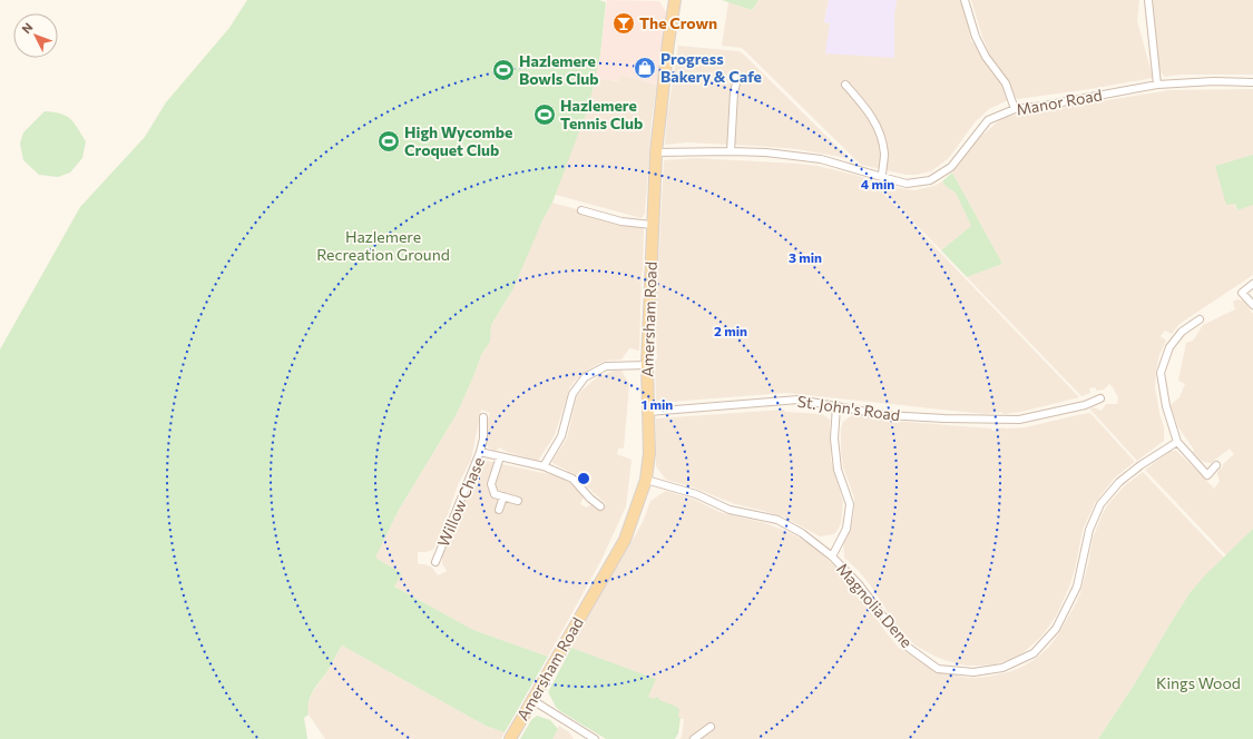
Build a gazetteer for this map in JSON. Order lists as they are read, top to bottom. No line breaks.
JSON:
{"streets":{"main road":["Amersham Road"],"street":["Manor Road","St. John's Road","Willow Chase","Magnolia Dene"]},"crossings":[["Manor Road","Amersham Road"],["Amersham Road","St. John's Road"],["Amersham Road","Magnolia Dene"]],"parks":["Hazlemere Recreation Ground","Kings Wood"],"places":{"bar":["The Crown"],"shop":["Progress Bakery & Cafe"],"sports":["Hazlemere Bowls Club","Hazlemere Tennis Club","High Wycombe Croquet Club"]},"north":"top left","rings":["4 min","3 min","2 min","1 min"]}
